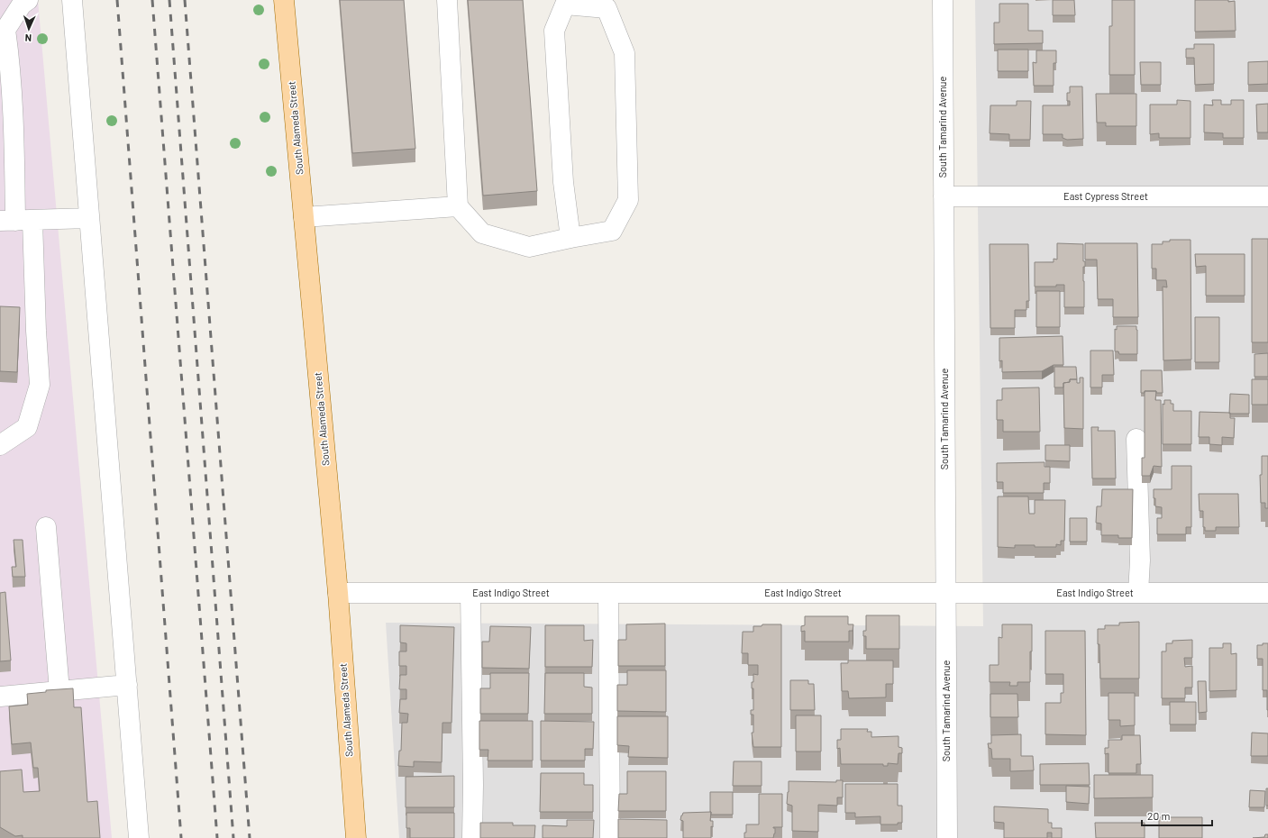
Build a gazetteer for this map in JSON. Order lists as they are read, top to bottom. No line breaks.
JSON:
{"streets":{"main road":["South Alameda Street"],"street":["South Tamarind Avenue","East Cypress Street","East Indigo Street"]},"crossings":[["South Tamarind Avenue","East Cypress Street"],["South Tamarind Avenue","East Indigo Street"],["South Alameda Street","East Indigo Street"]],"scale_bar":"20 m","north":"bottom"}
